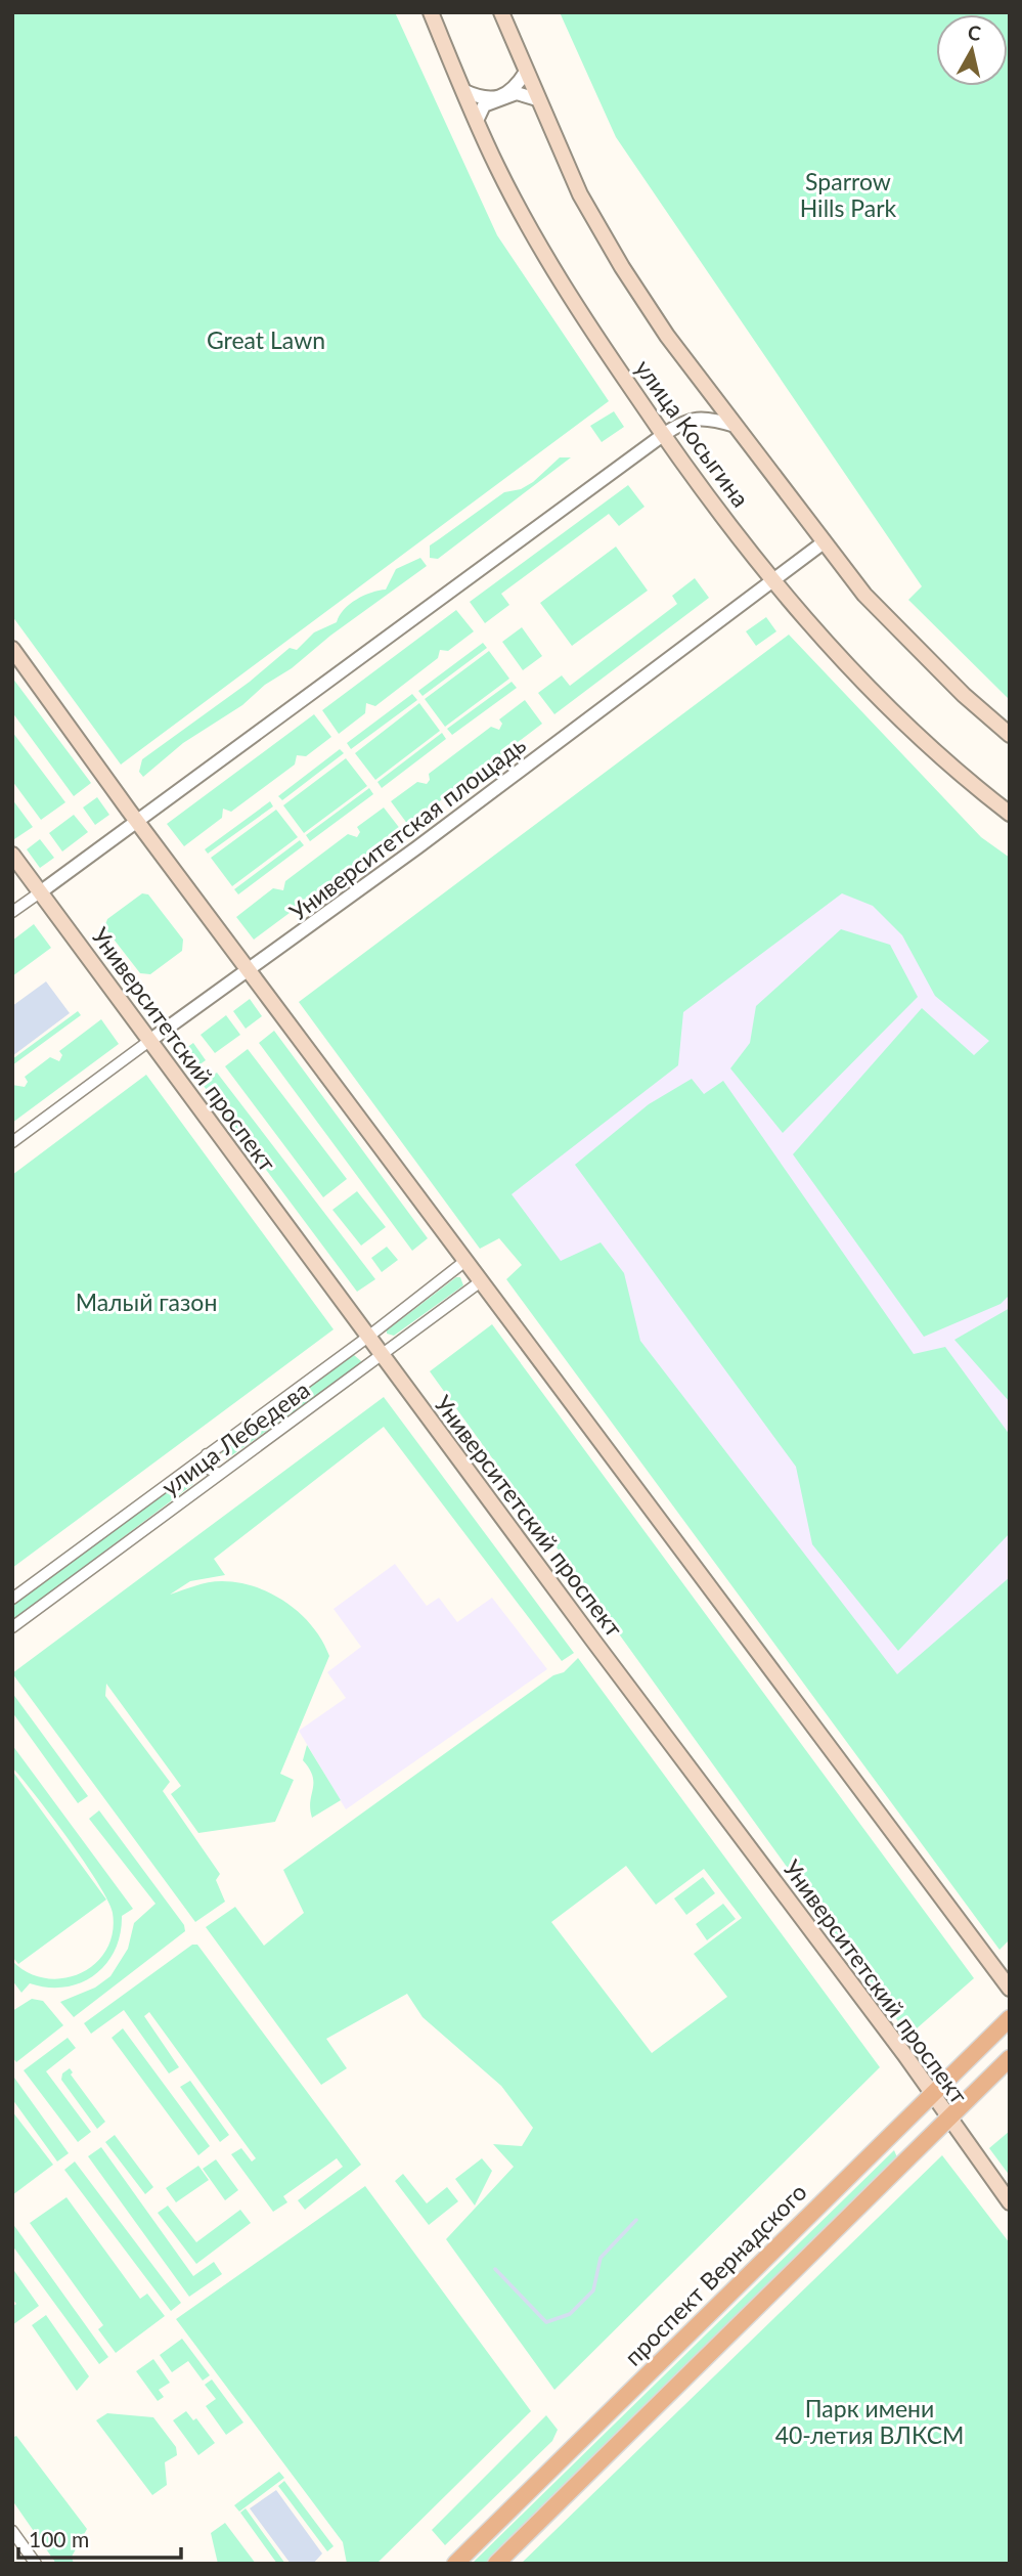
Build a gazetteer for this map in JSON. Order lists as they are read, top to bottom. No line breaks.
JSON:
{"streets":{"main road":["улица Косыгина","Университетский проспект","проспект Вернадского"],"street":["Университетская площадь","улица Лебедева"]},"crossings":[["улица Косыгина","Университетская площадь"],["Университетская площадь","Университетский проспект"],["Университетский проспект","улица Лебедева"],["Университетский проспект","проспект Вернадского"]],"parks":["Sparrow Hills Park","Great Lawn","Малый газон","Парк имени 40-летия ВЛКСМ"],"scale_bar":"100 m","north":"top"}
